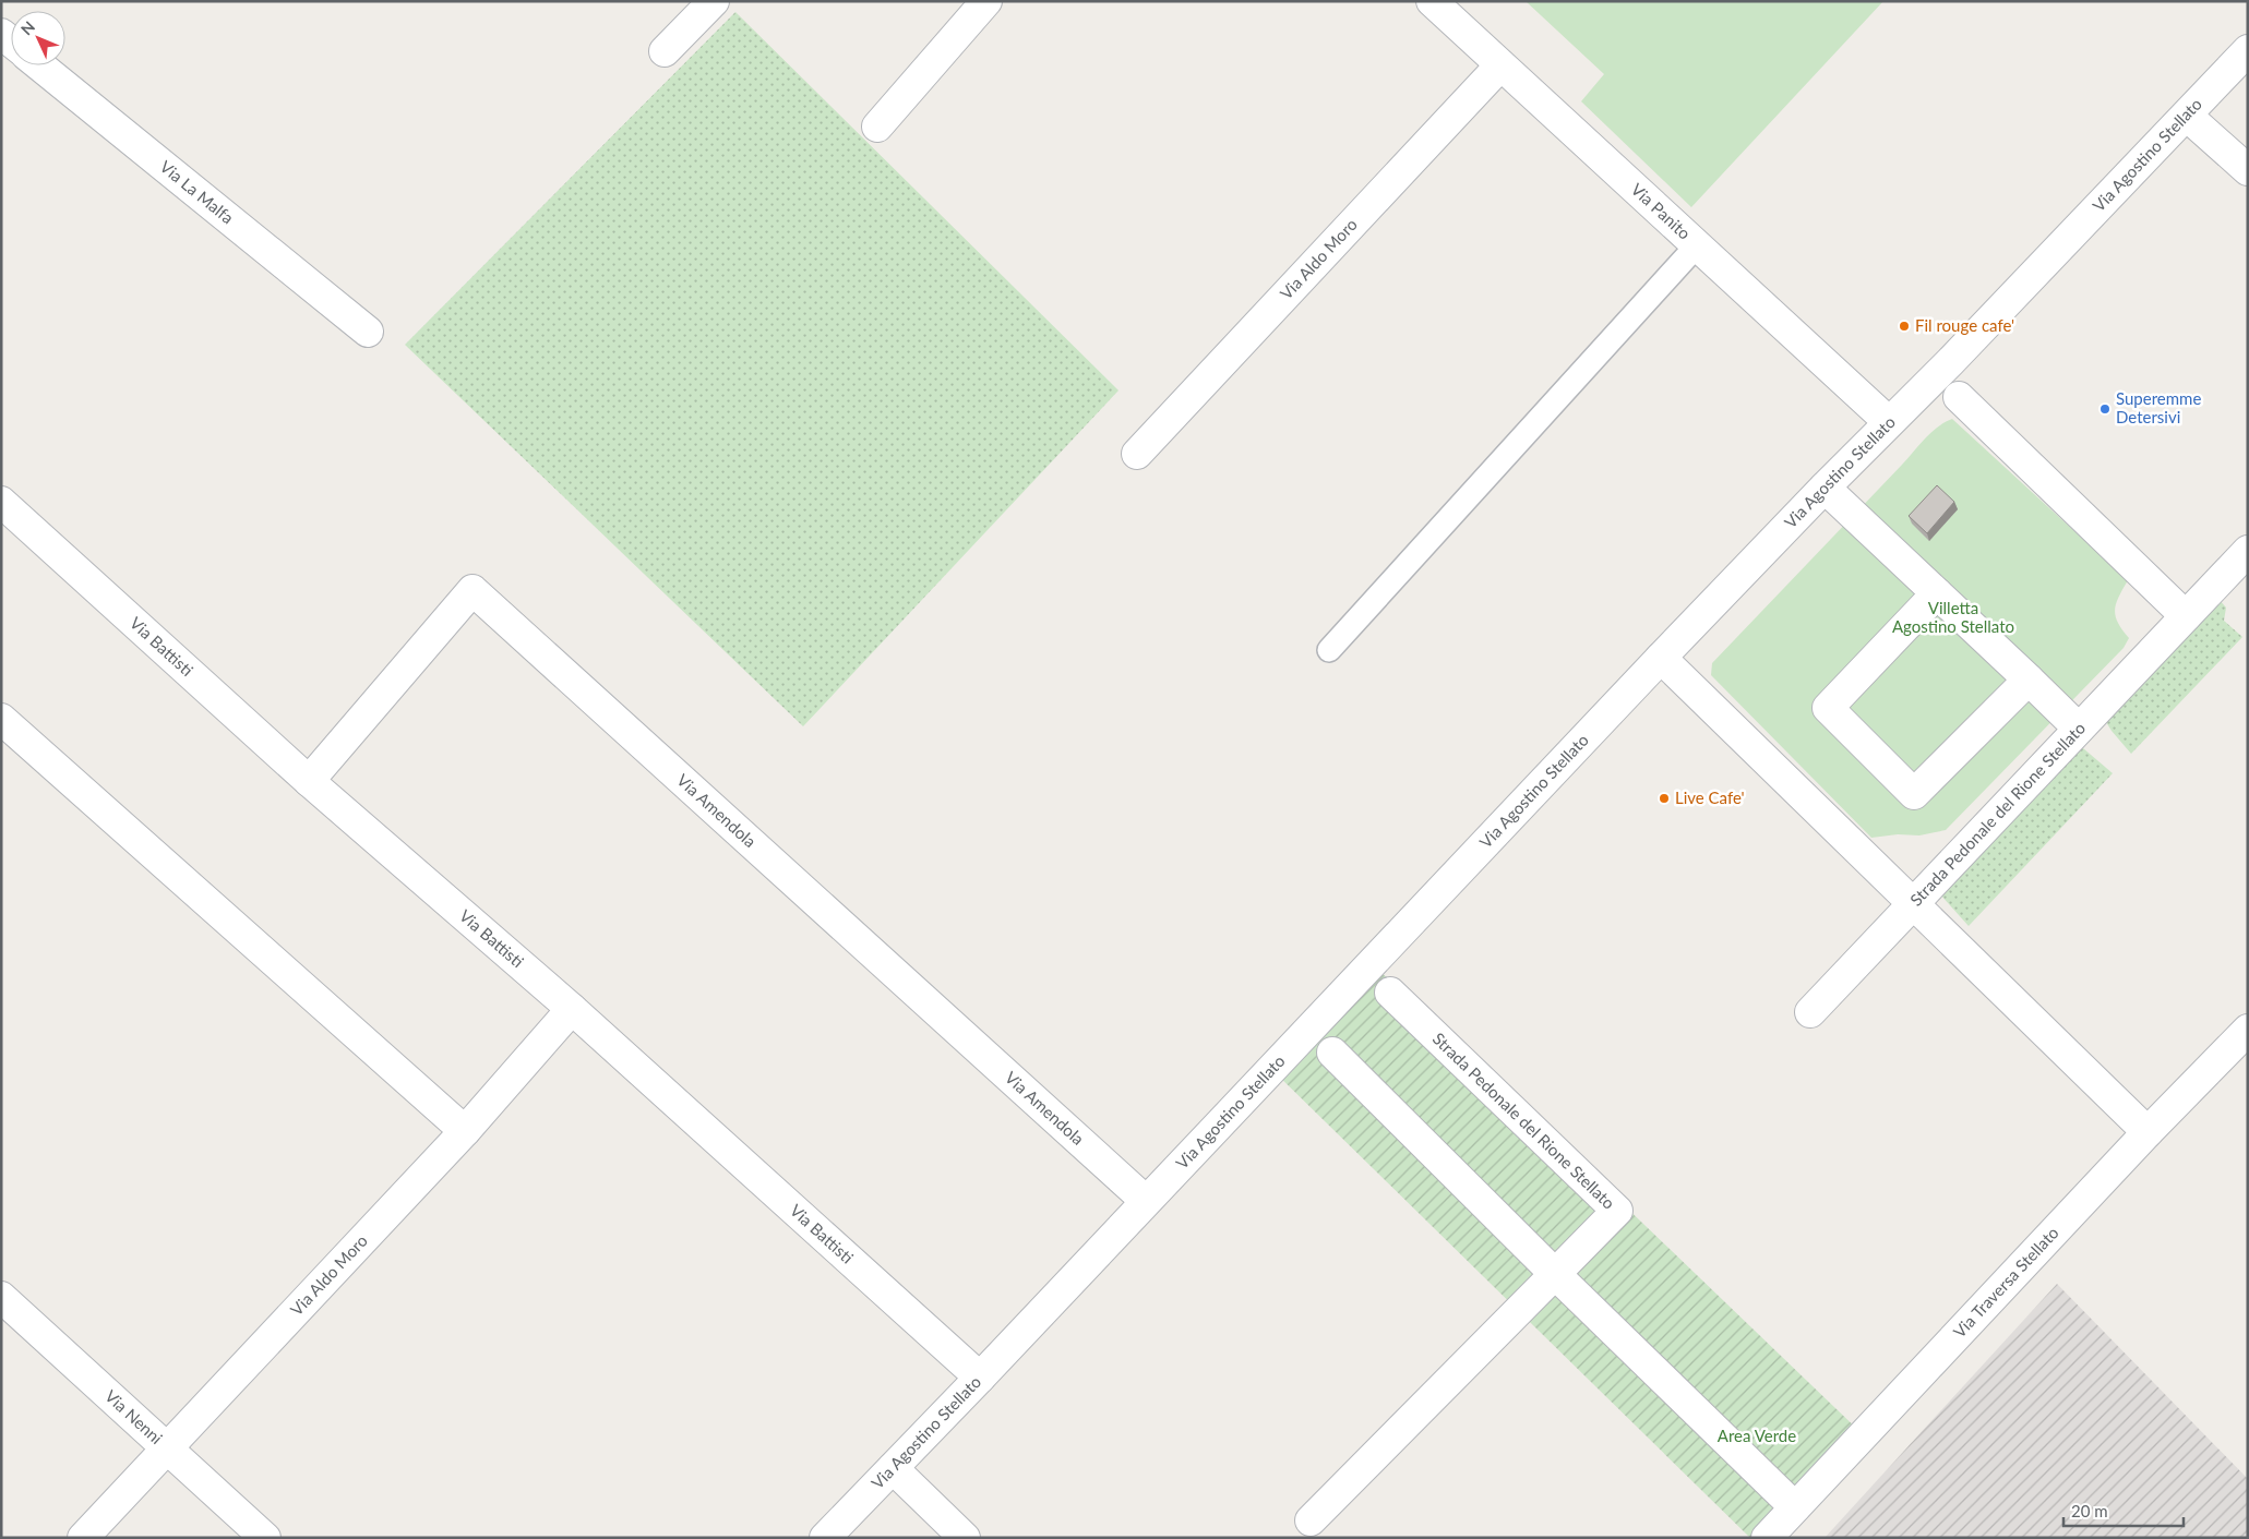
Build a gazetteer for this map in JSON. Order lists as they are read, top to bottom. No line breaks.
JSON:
{"streets":{"street":["Via Agostino Stellato","Via La Malfa","Via Panito","Via Aldo Moro","Via Battisti","Via Amendola","Strada Pedonale del Rione Stellato","Via Traversa Stellato","Via Nenni"]},"crossings":[["Via Agostino Stellato","Via Panito"],["Via Agostino Stellato","Via Battisti"],["Via Agostino Stellato","Via Amendola"],["Via Panito","Via Aldo Moro"],["Via Aldo Moro","Via Battisti"],["Via Aldo Moro","Via Nenni"],["Via Battisti","Via Amendola"]],"parks":["Villetta Agostino Stellato","Area Verde"],"places":["Fil rouge cafe'","Superemme Detersivi","Live Cafe'"],"scale_bar":"20 m","north":"top left"}
